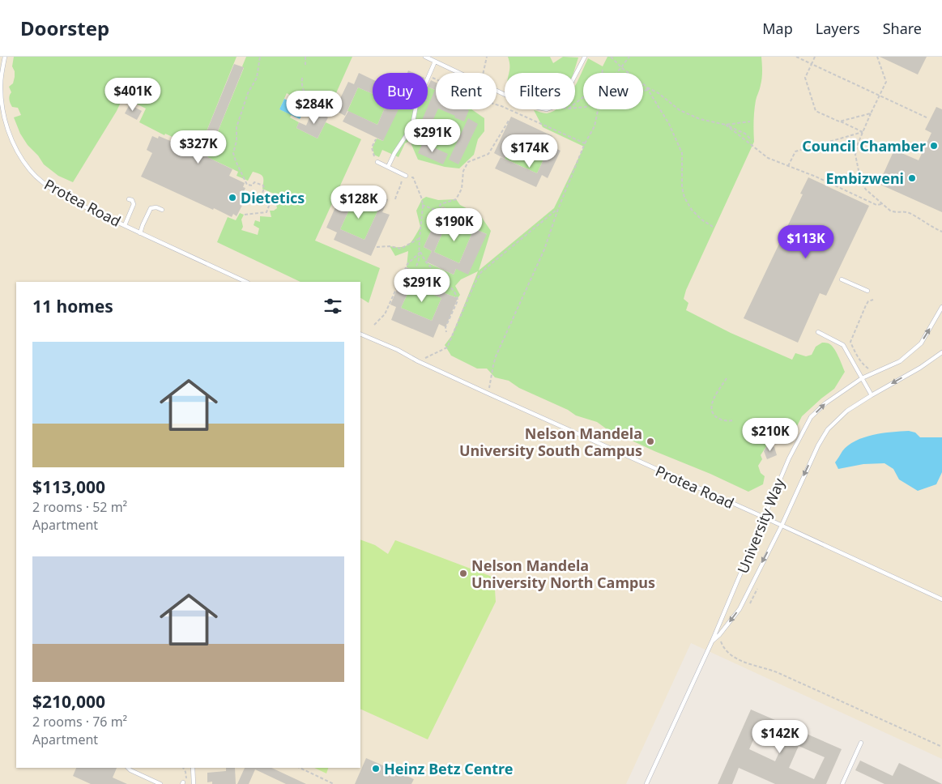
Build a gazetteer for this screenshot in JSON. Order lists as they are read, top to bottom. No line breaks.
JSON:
{"streets":{"lane":["Protea Road","University Way"]},"crossings":[["Protea Road","University Way"]],"places":["Council Chamber","Embizweni","Dietetics","Nelson Mandela University South Campus","Nelson Mandela University North Campus","Heinz Betz Centre"],"page":{"header":"Doorstep","nav":["Map","Layers","Share"],"chip":["Buy","Rent","Filters","New"],"price":["$401K","$284K","$291K","$327K","$174K","$128K","$190K","$113K","$291K","$210K","$142K"],"heading":"11 homes","list":[{"name":"$113,000","note":"2 rooms · 52 m² · Apartment"},{"name":"$210,000","note":"2 rooms · 76 m² · Apartment"}]}}
